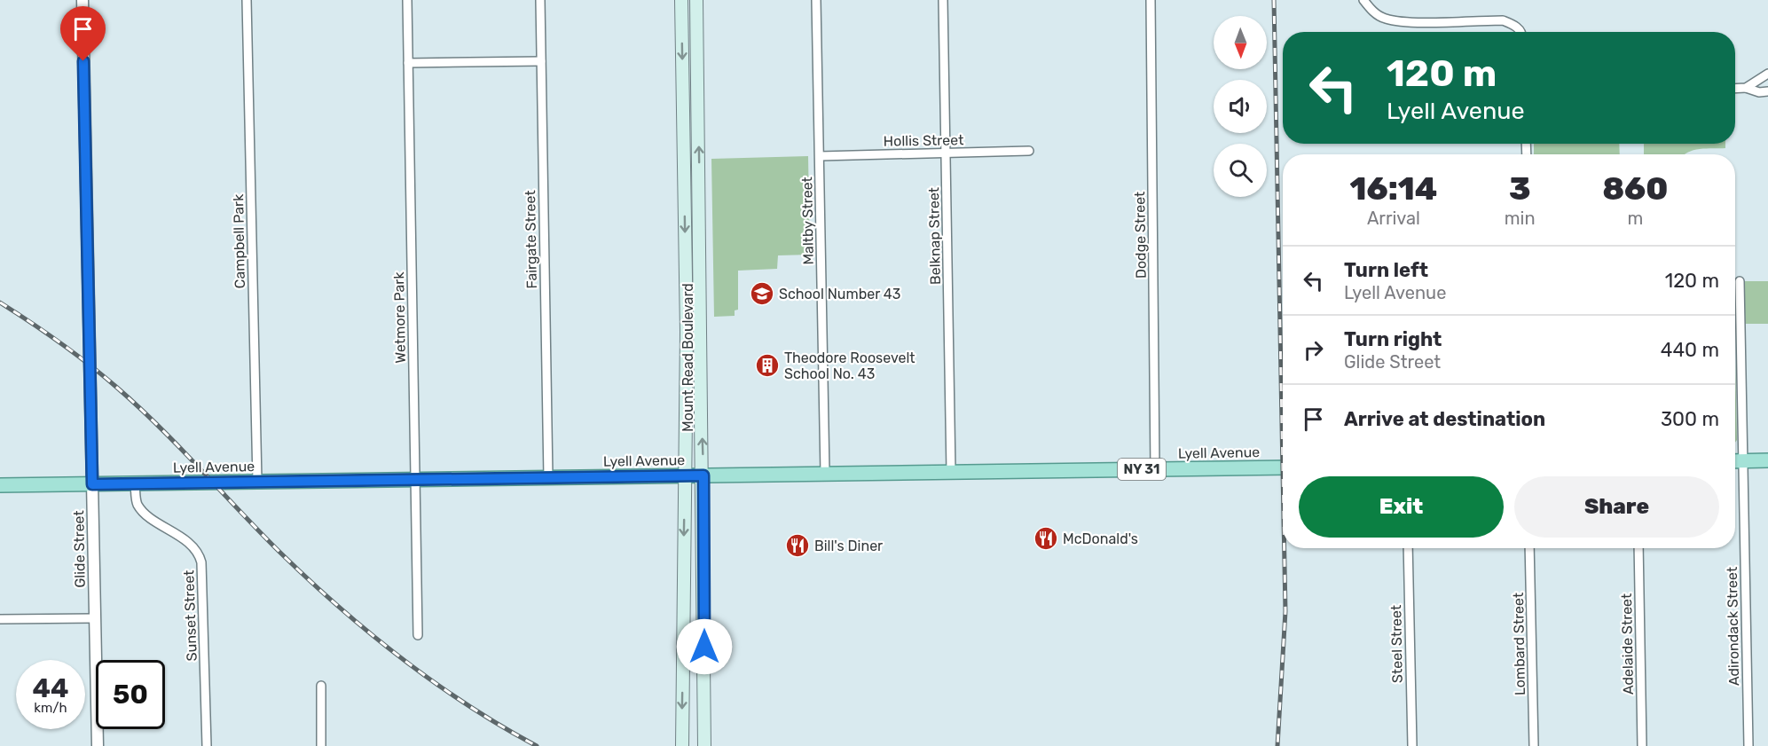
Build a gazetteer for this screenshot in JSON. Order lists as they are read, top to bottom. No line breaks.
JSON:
{"streets":{"main road":["Mount Read Boulevard","Lyell Avenue","NY 31"],"street":["Hollis Street","Maltby Street","Dodge Street","Belknap Street","Fairgate Street","Campbell Park","Wetmore Park","Glide Street","Sunset Street","Adirondack Street","Steel Street","Lombard Street","Adelaide Street"]},"crossings":[["Hollis Street","Maltby Street"],["Hollis Street","Belknap Street"],["Maltby Street","Lyell Avenue"],["Dodge Street","Lyell Avenue"],["Belknap Street","Lyell Avenue"],["Fairgate Street","Lyell Avenue"],["Campbell Park","Lyell Avenue"],["Wetmore Park","Lyell Avenue"],["Mount Read Boulevard","Lyell Avenue"],["Lyell Avenue","Glide Street"],["Lyell Avenue","Sunset Street"]],"places":{"school or university":["School Number 43"],"building":["Theodore Roosevelt School No. 43"],"restaurant":["McDonald's","Bill's Diner"]},"north":"bottom","page":{"turn":["120 m","Lyell Avenue"],"eta":["16:14","Arrival","3","min","860","m"],"list":[{"name":"Turn left","note":"Lyell Avenue","value":"120 m"},{"name":"Turn right","note":"Glide Street","value":"440 m"},{"name":"Arrive at destination","value":"300 m"}],"buttons":["Exit","Share"],"speed":"44 km/h","limit":"50"}}
